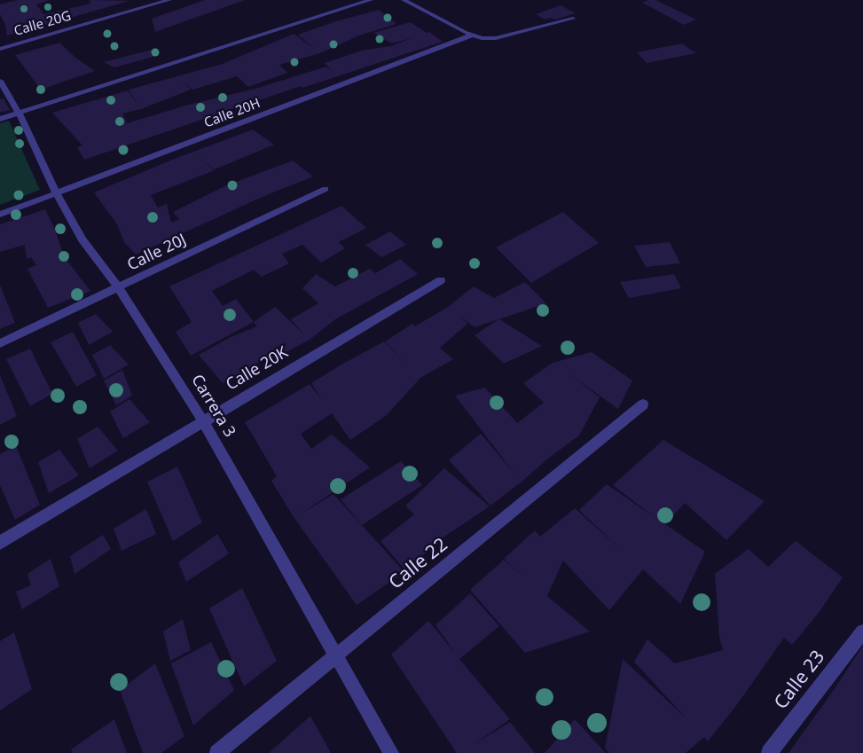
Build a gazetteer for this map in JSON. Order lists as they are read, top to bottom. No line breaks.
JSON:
{"streets":{"street":["Calle 20G","Calle 20H","Calle 20J","Calle 20K","Carrera 3","Calle 22","Calle 23"]},"crossings":[["Calle 20H","Carrera 3"],["Calle 20J","Carrera 3"],["Calle 20K","Carrera 3"],["Carrera 3","Calle 22"]]}
